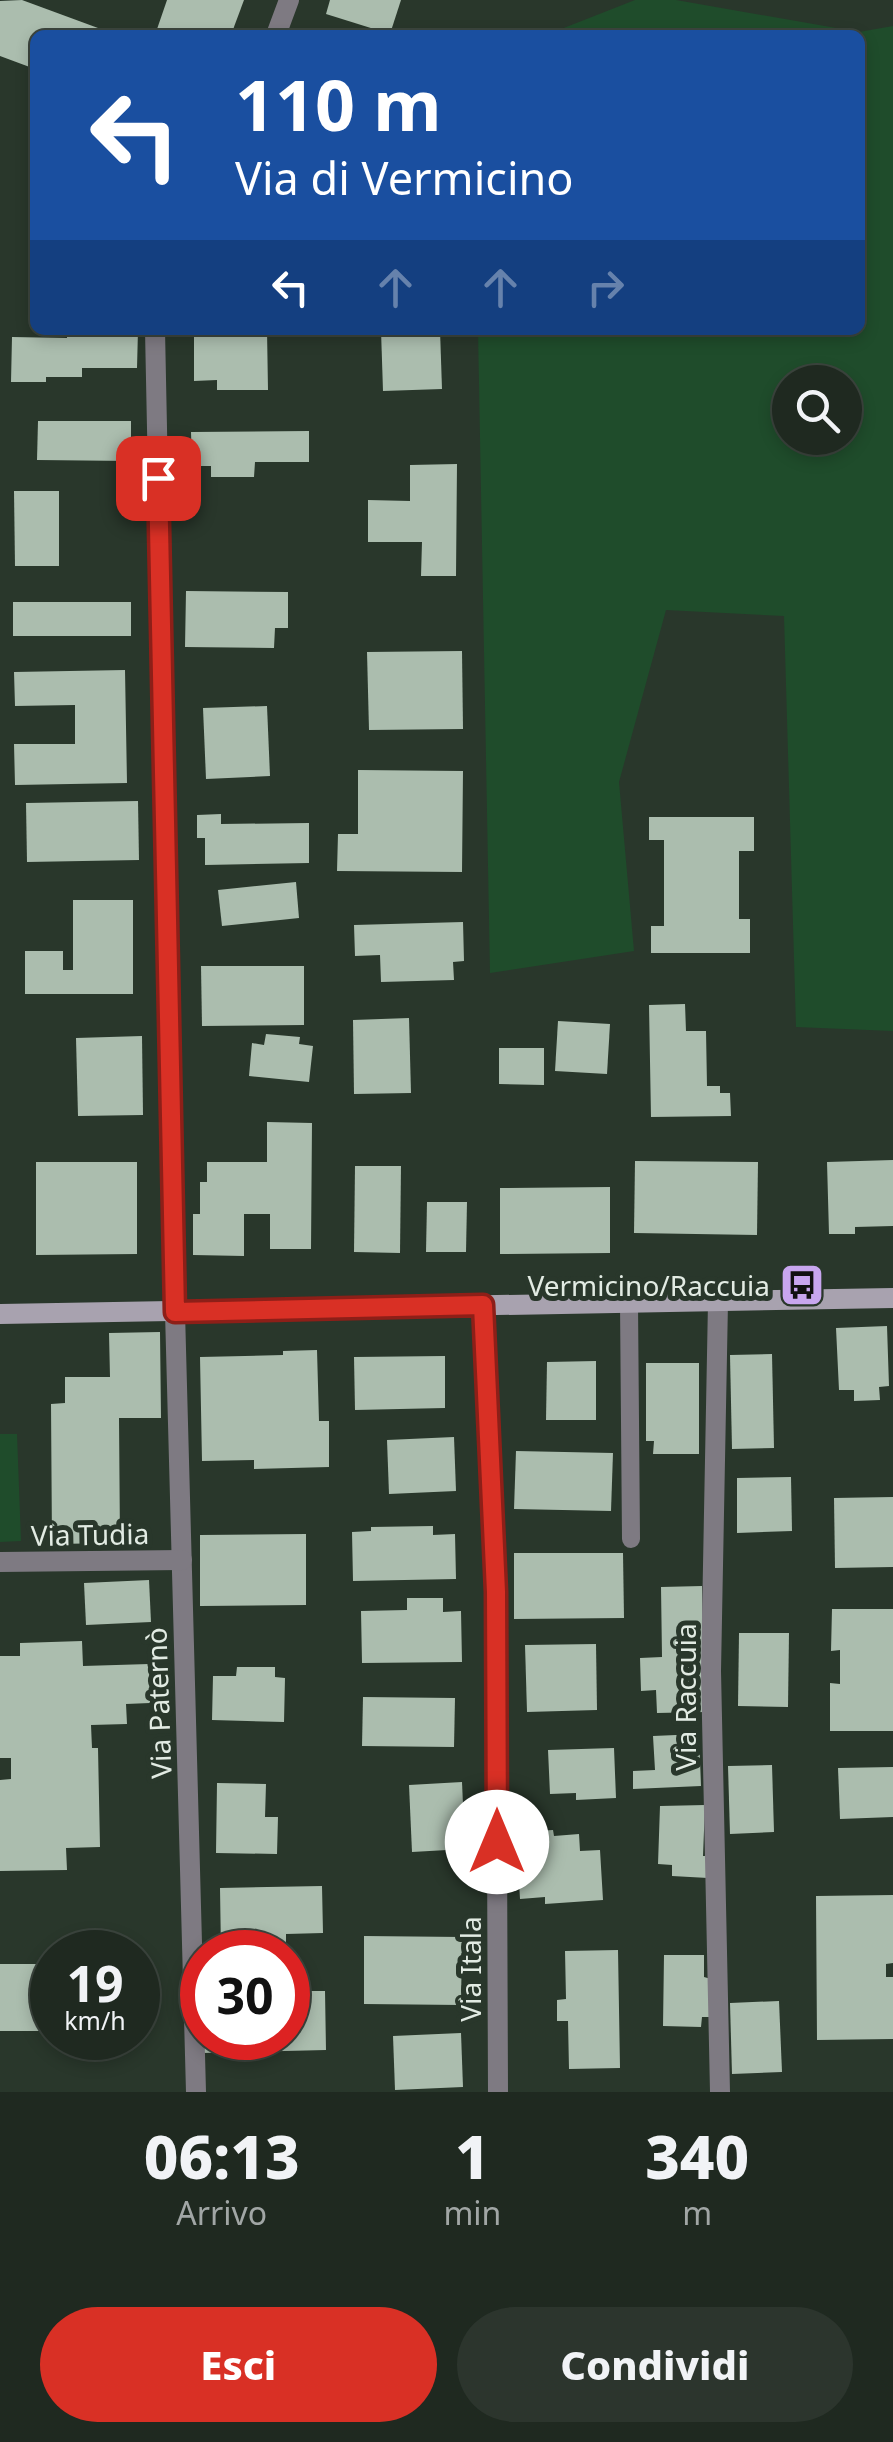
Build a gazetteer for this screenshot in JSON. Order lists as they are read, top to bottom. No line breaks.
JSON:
{"streets":{"street":["Via Tudia","Via Raccuia","Via Paternò","Via Itala"]},"crossings":[["Via Tudia","Via Paternò"]],"places":{"bus stop":["Vermicino/Raccuia"]},"page":{"turn":["110 m","Via di Vermicino"],"speed":"19 km/h","limit":"30","eta":["06:13","Arrivo","1","min","340","m"],"buttons":["Esci","Condividi"]}}
